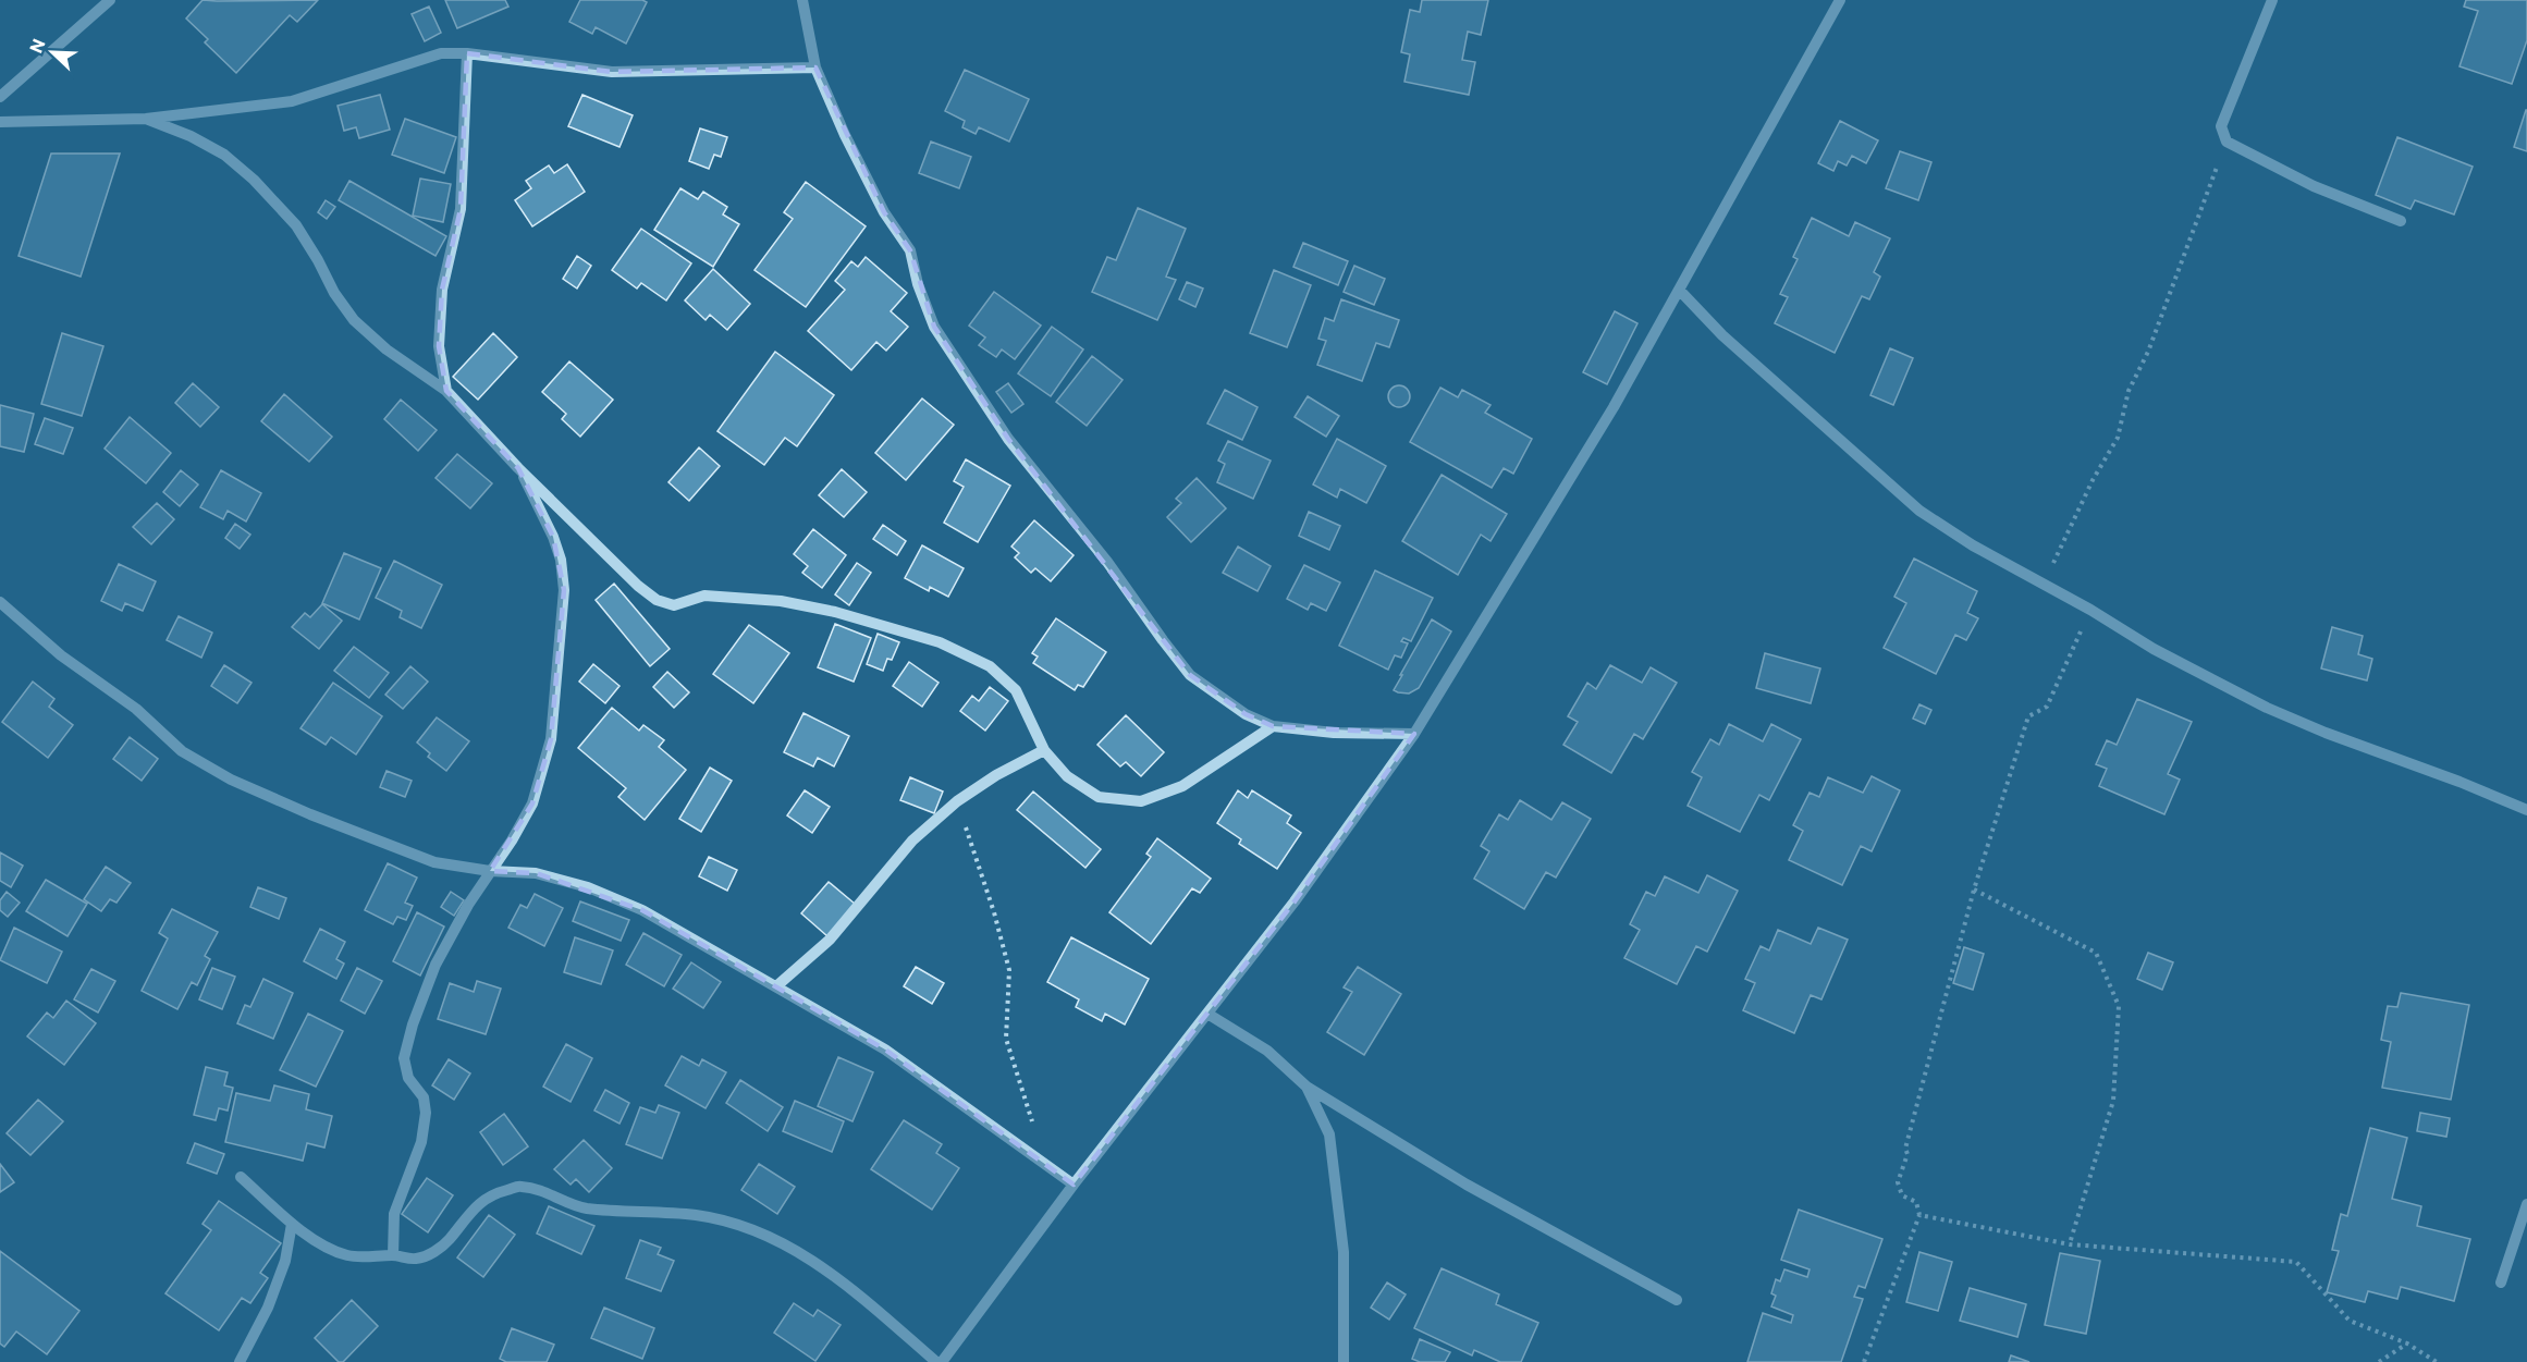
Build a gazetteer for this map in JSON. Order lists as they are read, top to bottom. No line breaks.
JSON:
{"north":"top left"}
